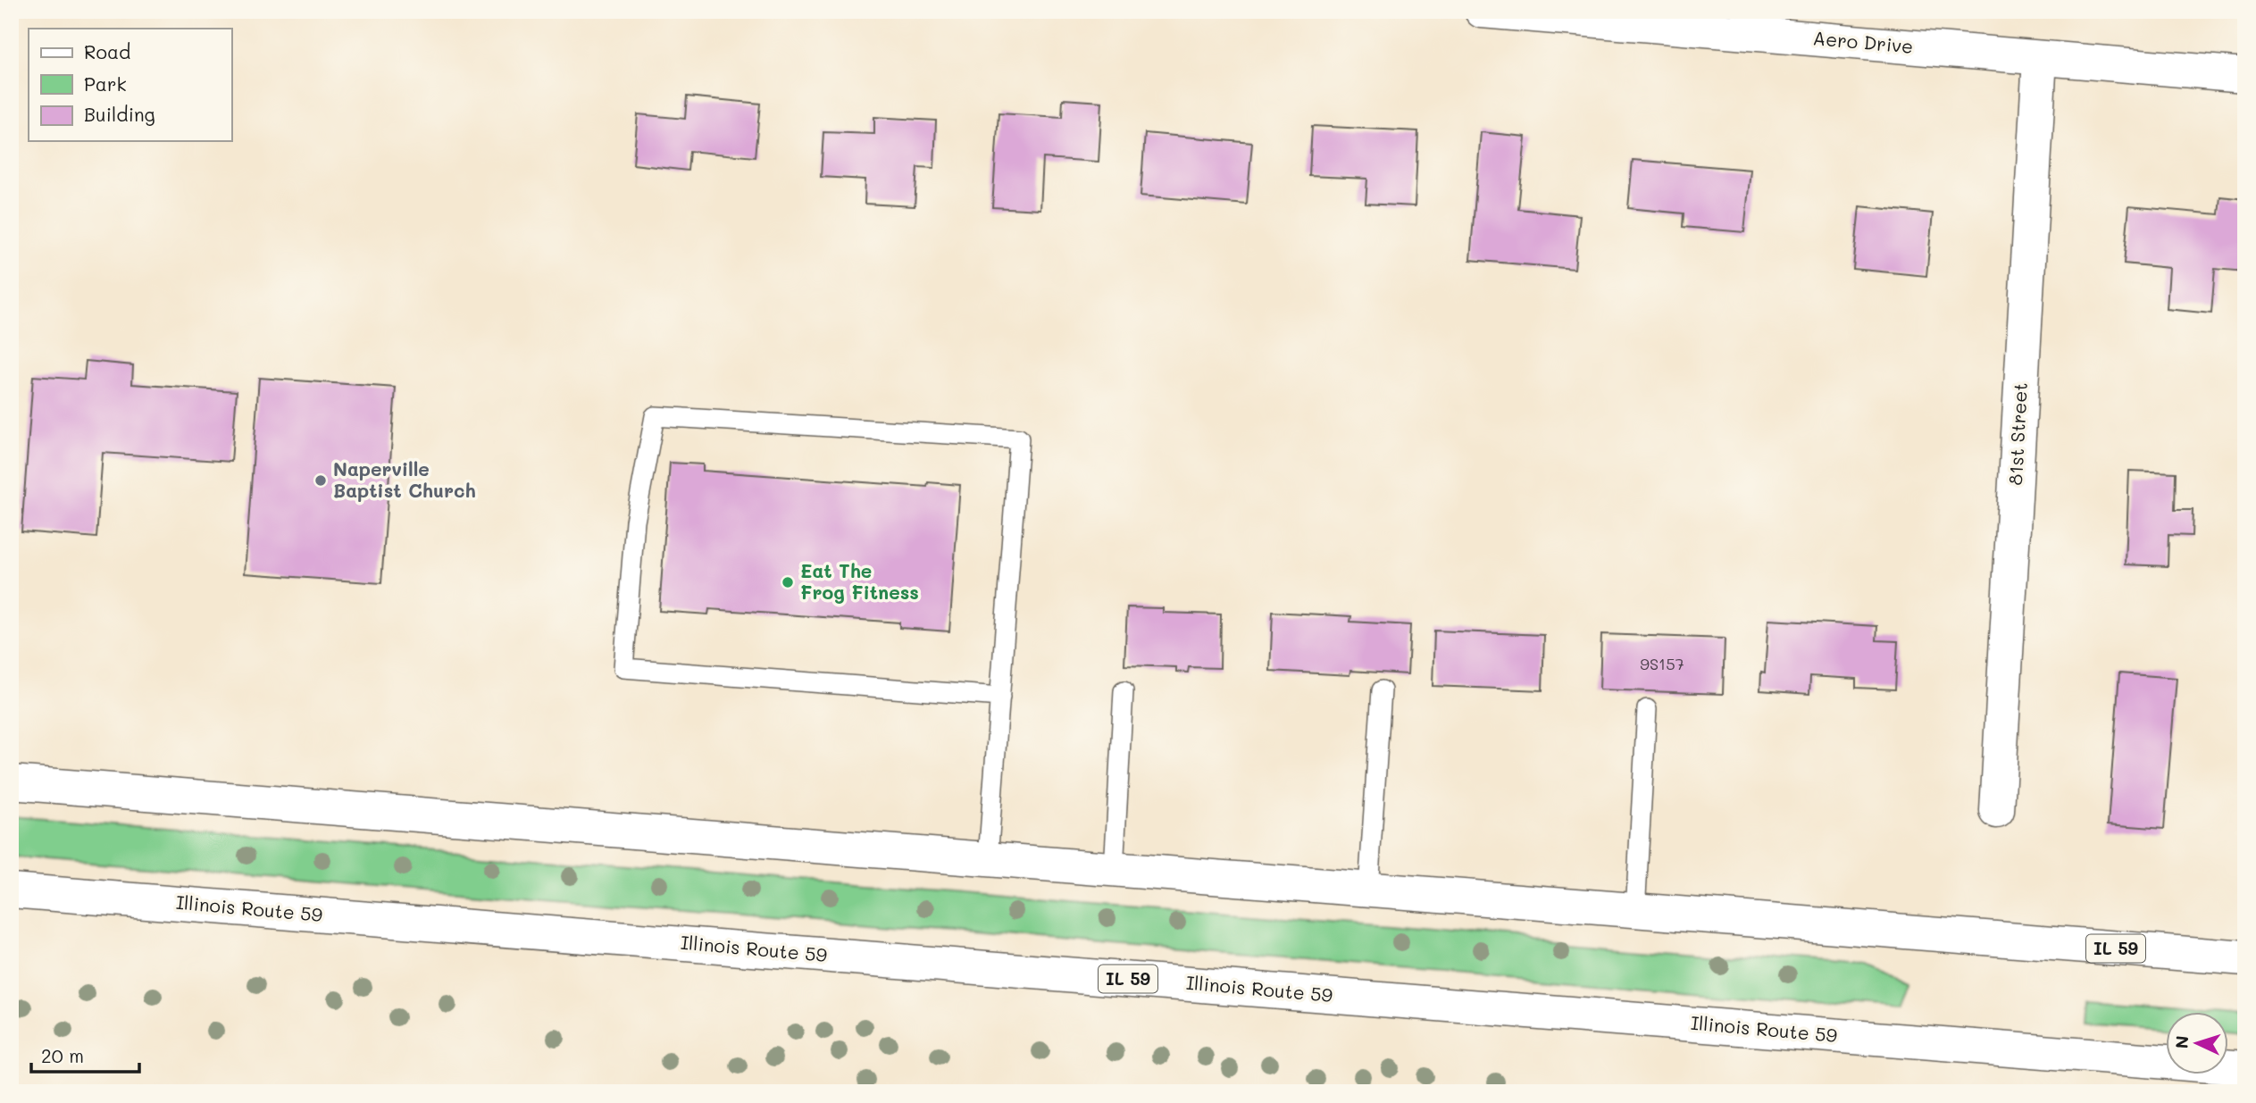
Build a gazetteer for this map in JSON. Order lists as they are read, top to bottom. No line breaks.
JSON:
{"streets":{"main road":["Aero Drive","81st Street","Illinois Route 59","IL 59"]},"crossings":[["Aero Drive","81st Street"]],"places":["Naperville Baptist Church","Eat The Frog Fitness"],"house_numbers":["9S157"],"legend":["Road","Park","Building"],"scale_bar":"20 m","north":"left"}
